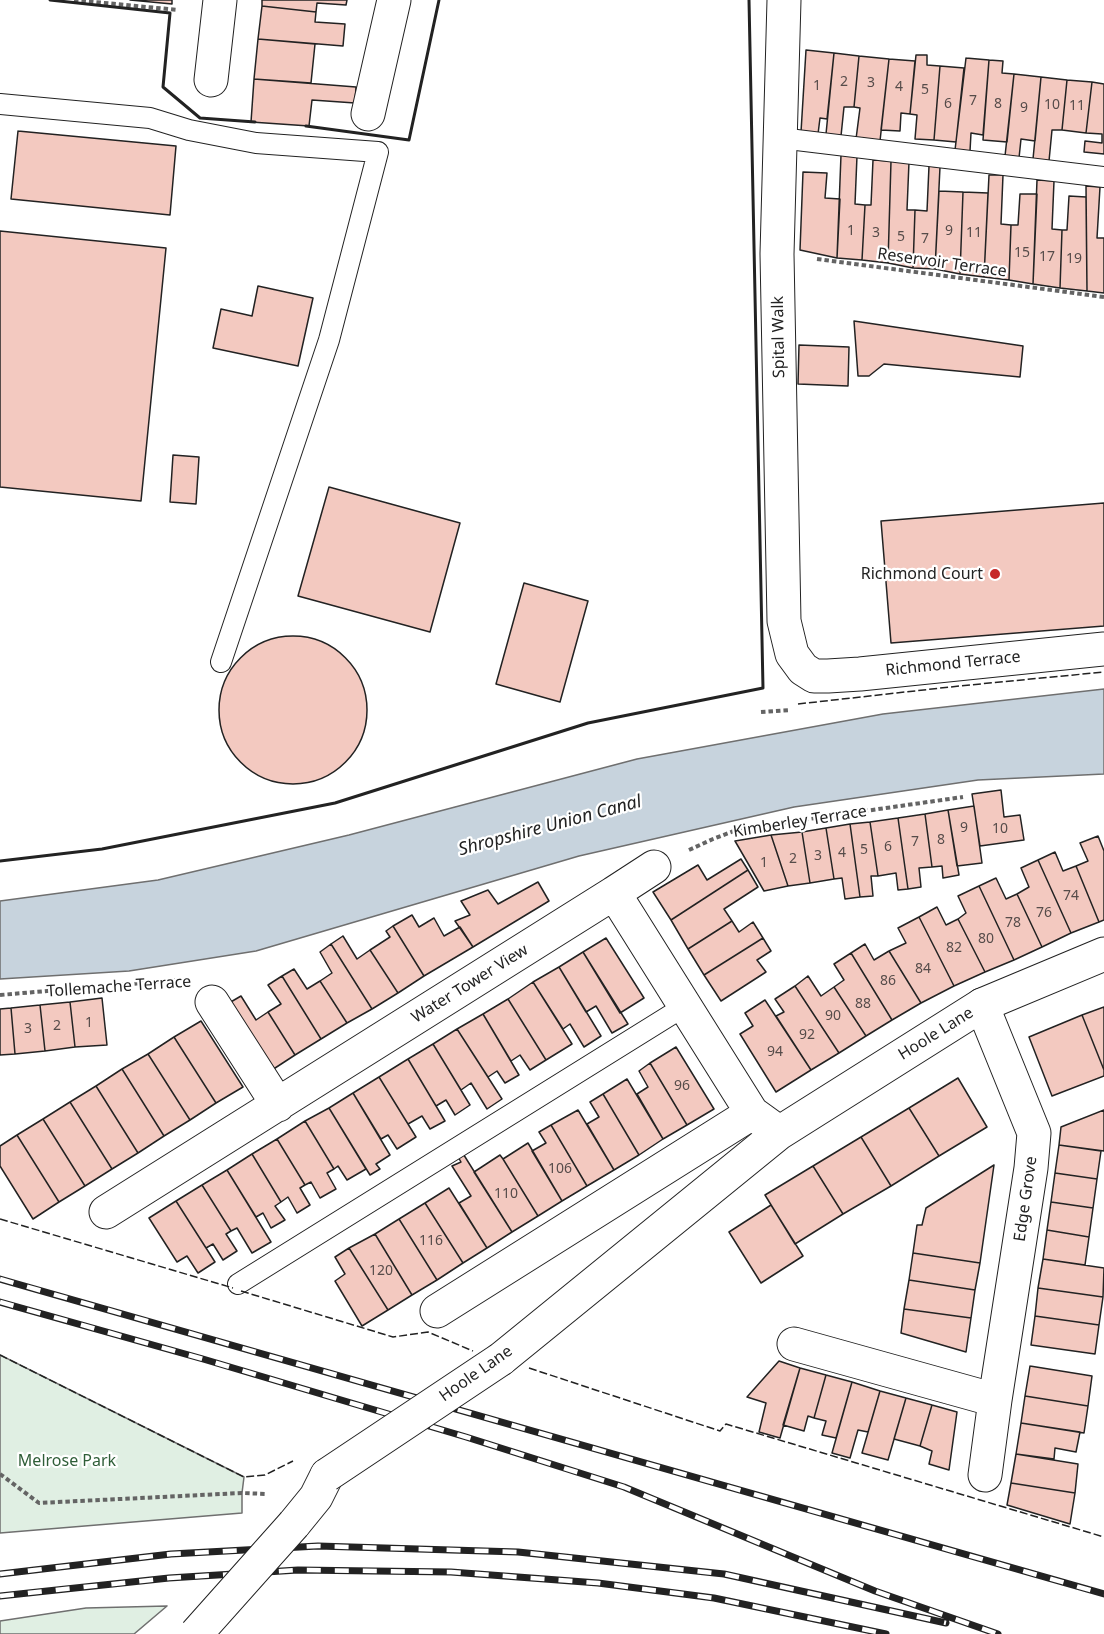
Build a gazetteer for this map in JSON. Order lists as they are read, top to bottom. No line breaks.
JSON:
{"streets":{"street":["Spital Walk","Richmond Terrace","Water Tower View","Tollemache Terrace","Hoole Lane","Edge Grove"],"path":["Reservoir Terrace","Kimberley Terrace"]},"crossings":[["Reservoir Terrace","Spital Walk"],["Spital Walk","Richmond Terrace"],["Water Tower View","Tollemache Terrace"],["Hoole Lane","Edge Grove"]],"water":["Shropshire Union Canal"],"parks":["Melrose Park"],"places":["Richmond Court"],"house_numbers":["2","3","1","4","5","7","6","8","10","11","9","1","9","3","11","5","7","15","17","19","9","10","8","7","6","5","4","3","2","1","74","76","78","80","82","84","86","88","90","1","2","3","92","94","96","106","110","116","120"]}
